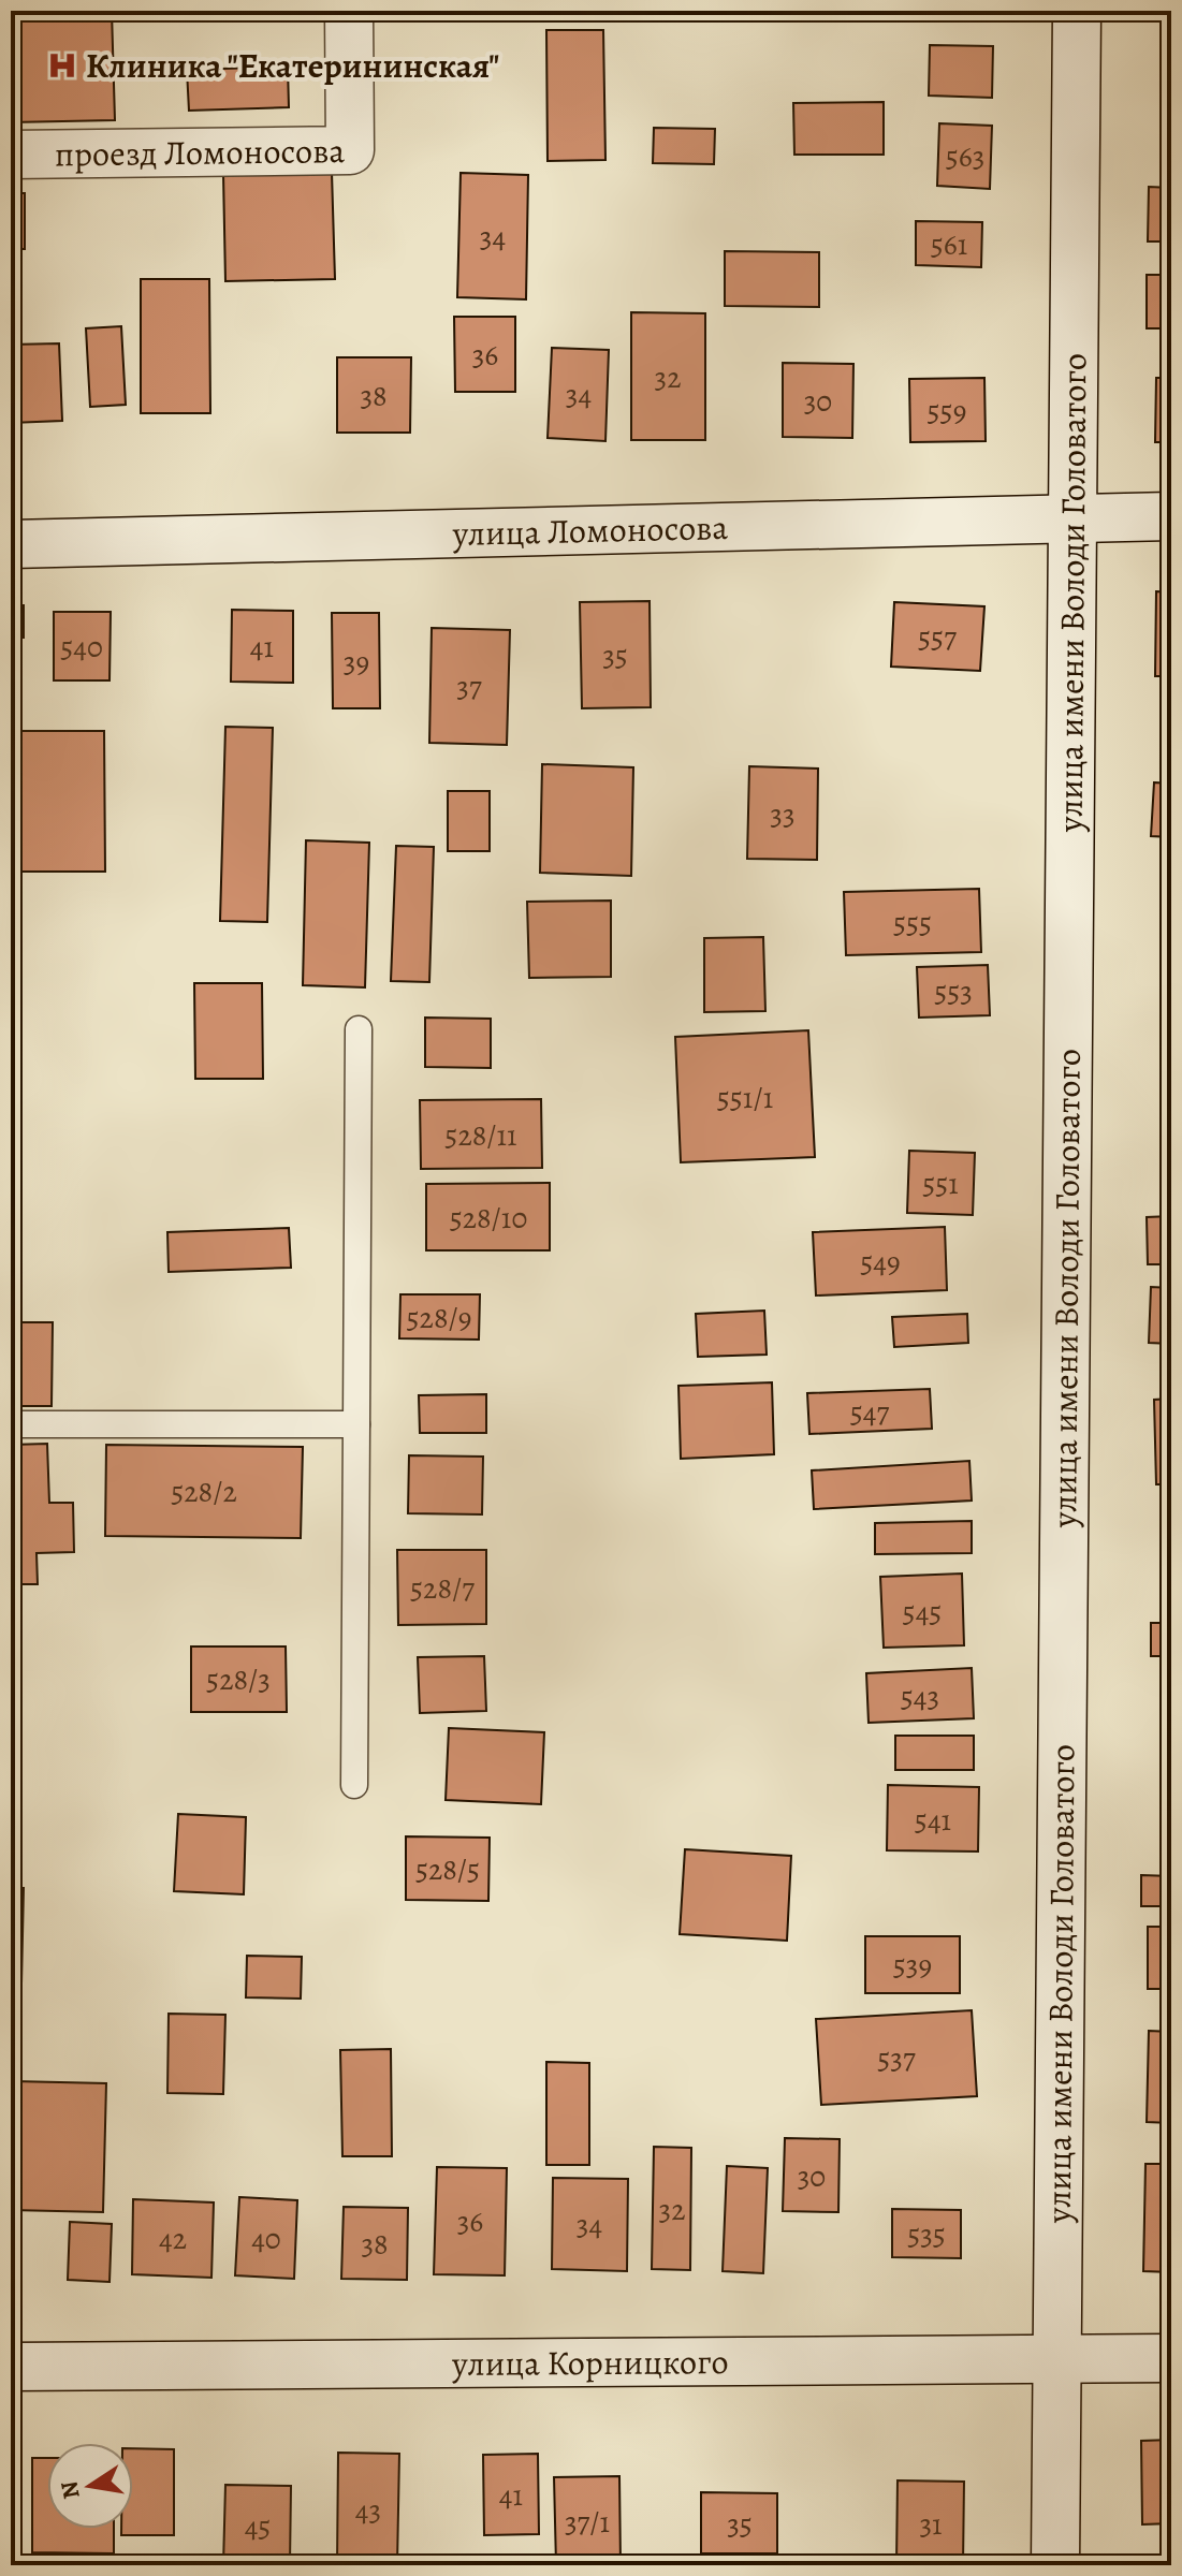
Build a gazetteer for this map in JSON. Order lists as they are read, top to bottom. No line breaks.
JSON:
{"streets":{"street":["проезд Ломоносова","улица Ломоносова","улица имени Володи Головатого","улица Корницкого"]},"crossings":[["улица Ломоносова","улица имени Володи Головатого"],["улица имени Володи Головатого","улица Корницкого"]],"places":{"hospital":["Клиника \"Екатерининская\""]},"house_numbers":["563","34","561","36","32","34","38","30","559","557","540","41","35","39","37","33","555","553","551/1","528/11","551","528/10","549","528/9","547","528/2","528/7","545","528/3","543","541","528/5","539","537","30","32","36","34","535","42","40","38","41","43","37/1","35","31","45"],"north":"left"}
